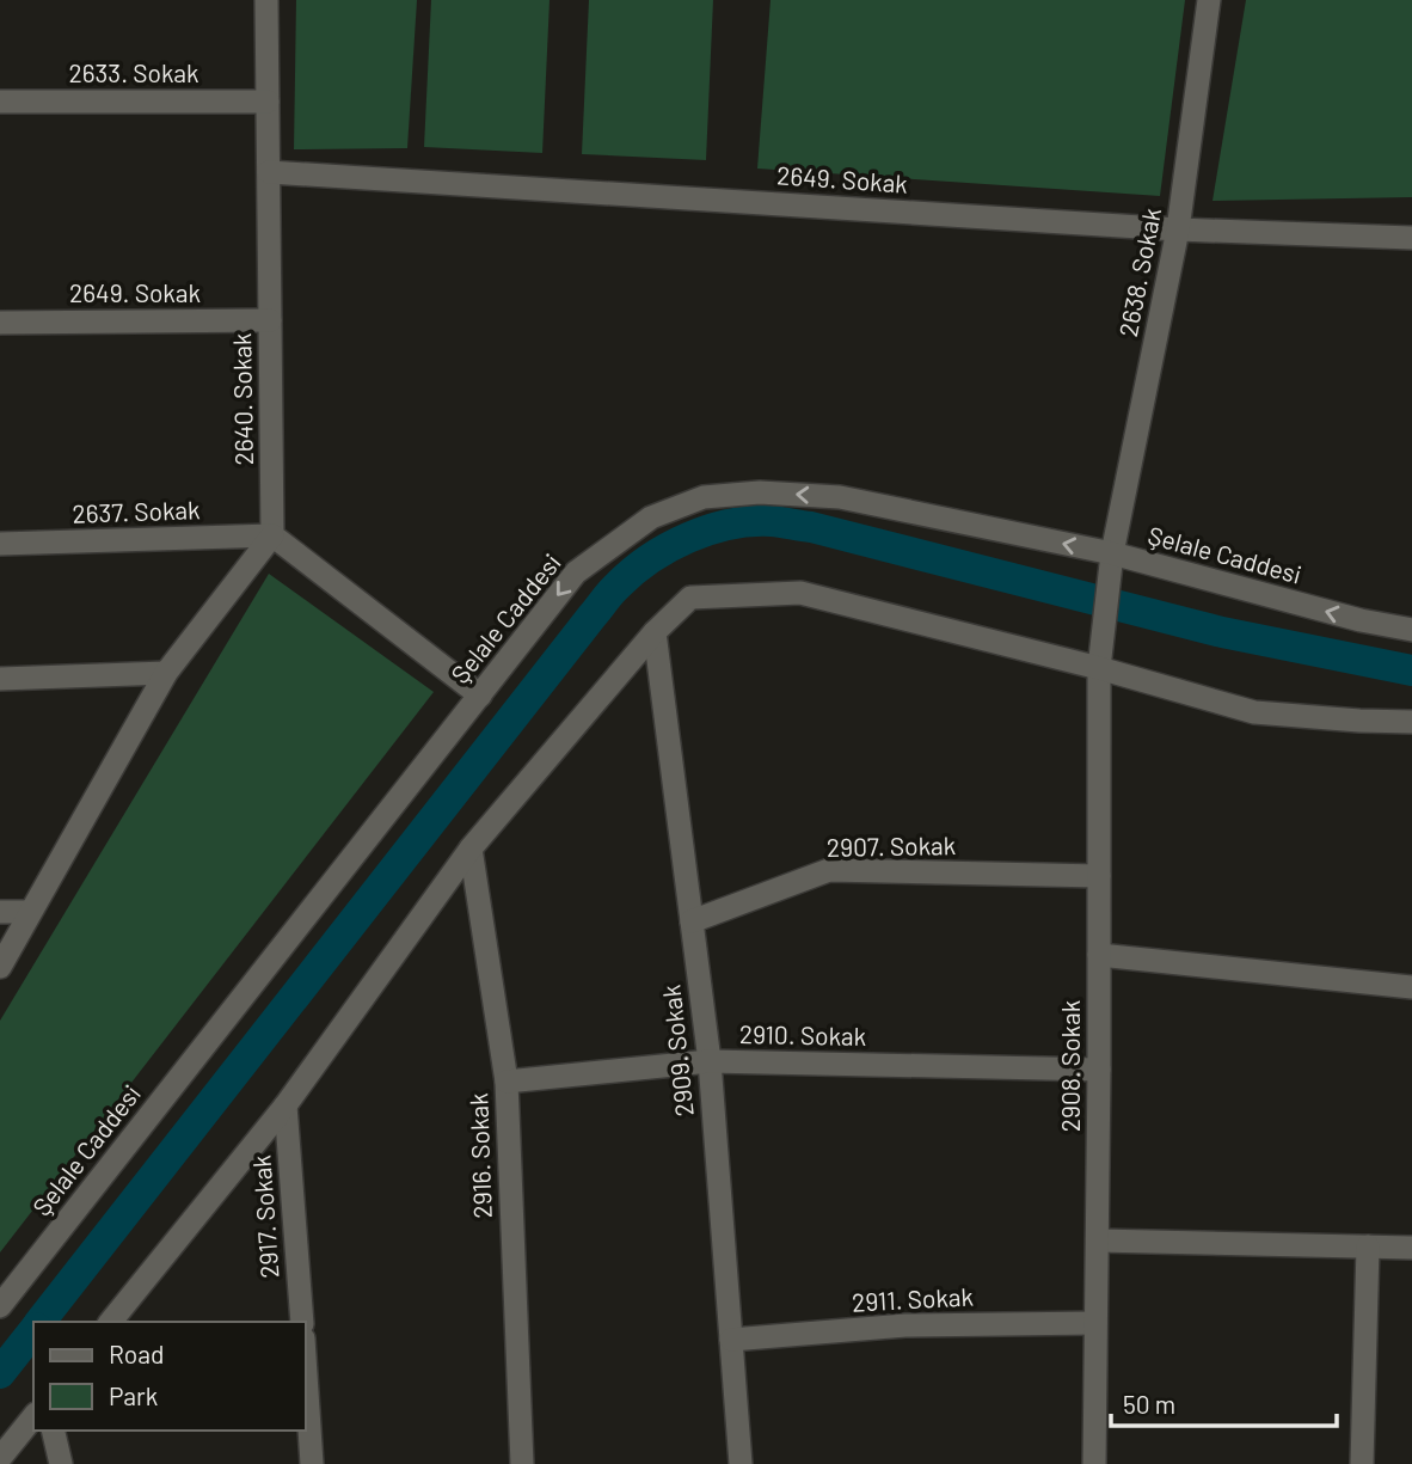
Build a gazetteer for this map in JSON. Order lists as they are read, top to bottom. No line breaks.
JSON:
{"streets":{"street":["2633. Sokak","2649. Sokak","2638. Sokak","2640. Sokak","2637. Sokak","Şelale Caddesi","2907. Sokak","2910. Sokak","2909. Sokak","2908. Sokak","2916. Sokak","2917. Sokak","2911. Sokak"]},"crossings":[["2633. Sokak","2640. Sokak"],["2649. Sokak","2638. Sokak"],["2649. Sokak","2640. Sokak"],["2638. Sokak","Şelale Caddesi"],["2638. Sokak","2908. Sokak"],["2640. Sokak","2637. Sokak"],["2907. Sokak","2909. Sokak"],["2907. Sokak","2908. Sokak"],["2910. Sokak","2909. Sokak"],["2910. Sokak","2908. Sokak"],["2910. Sokak","2916. Sokak"],["2909. Sokak","2911. Sokak"],["2908. Sokak","2911. Sokak"]],"legend":["Road","Park"],"scale_bar":"50 m"}
